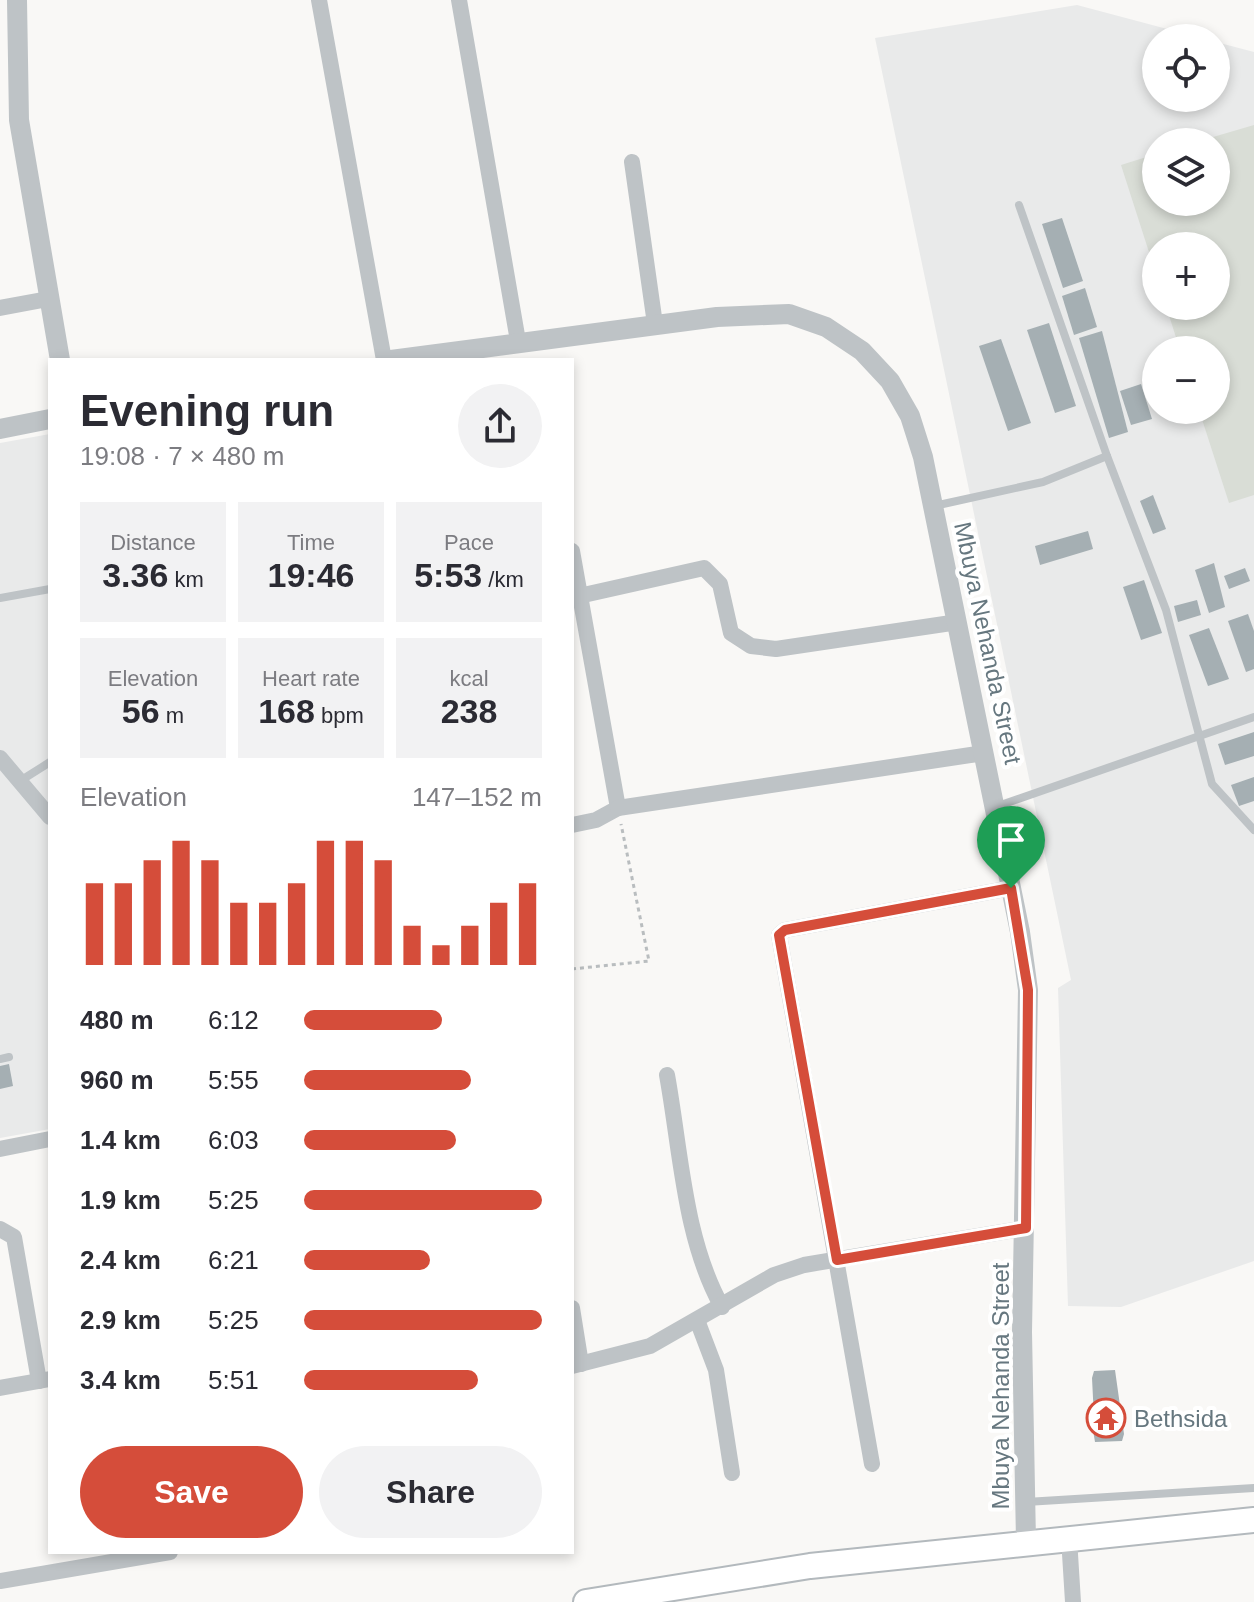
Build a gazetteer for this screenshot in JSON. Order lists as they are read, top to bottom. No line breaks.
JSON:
{"streets":{"street":["Mbuya Nehanda Street"]},"places":{"temple":["Bethsida"]},"page":{"map_buttons":["+","−"],"heading":["Evening run","19:08 · 7 × 480 m"],"stats":[["Distance","3.36 km"],["Time","19:46"],["Pace","5:53 /km"],["Elevation","56 m"],["Heart rate","168 bpm"],["kcal","238"]],"chart":["Elevation","147–152 m"],"list":[{"name":"480 m","note":"6:12"},{"name":"960 m","note":"5:55"},{"name":"1.4 km","note":"6:03"},{"name":"1.9 km","note":"5:25"},{"name":"2.4 km","note":"6:21"},{"name":"2.9 km","note":"5:25"},{"name":"3.4 km","note":"5:51"}],"buttons":["Save","Share"]}}
